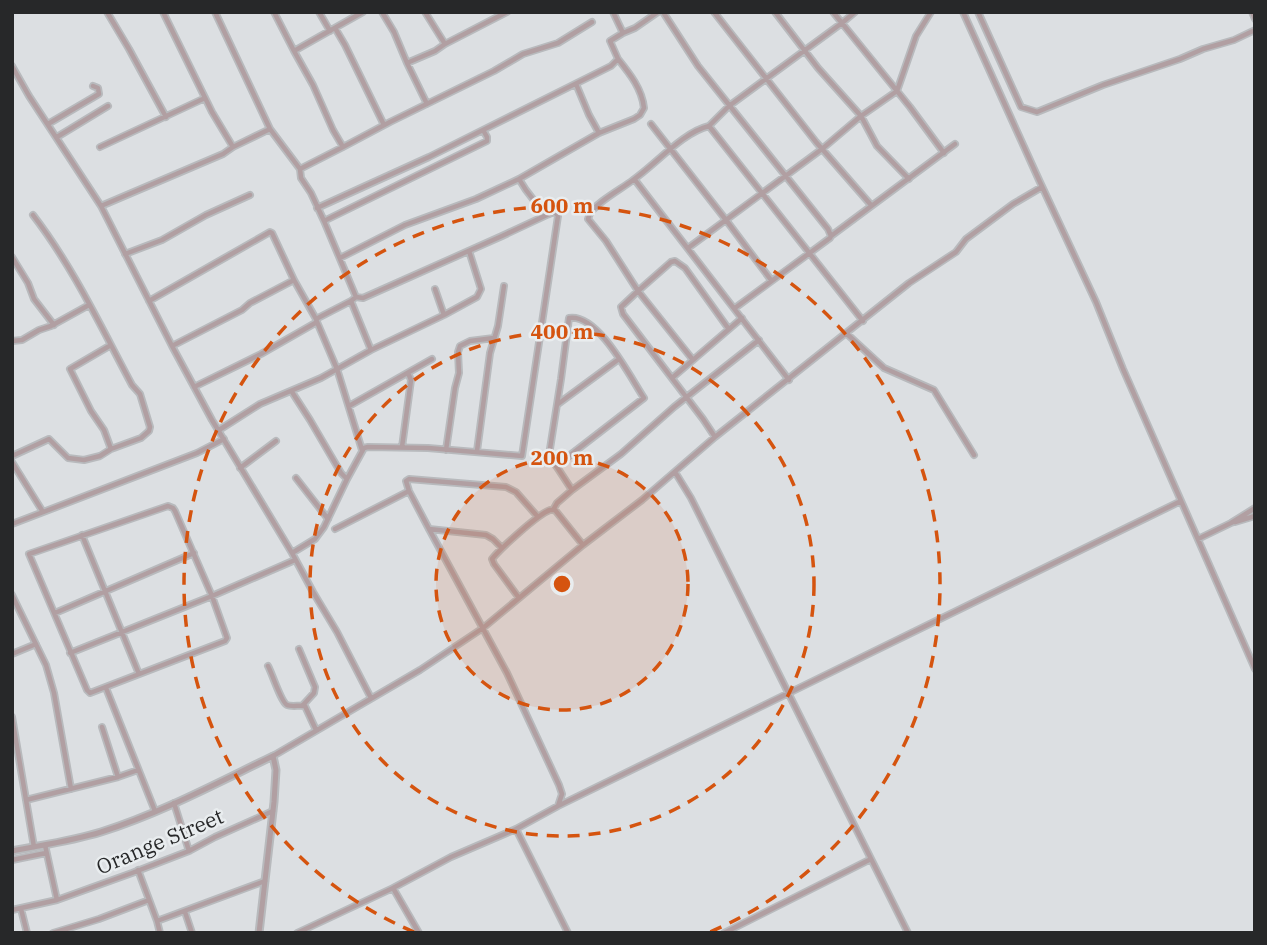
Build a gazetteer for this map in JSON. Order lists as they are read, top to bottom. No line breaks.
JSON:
{"streets":{"street":["Orange Street"]},"rings":["600 m","400 m","200 m"]}
